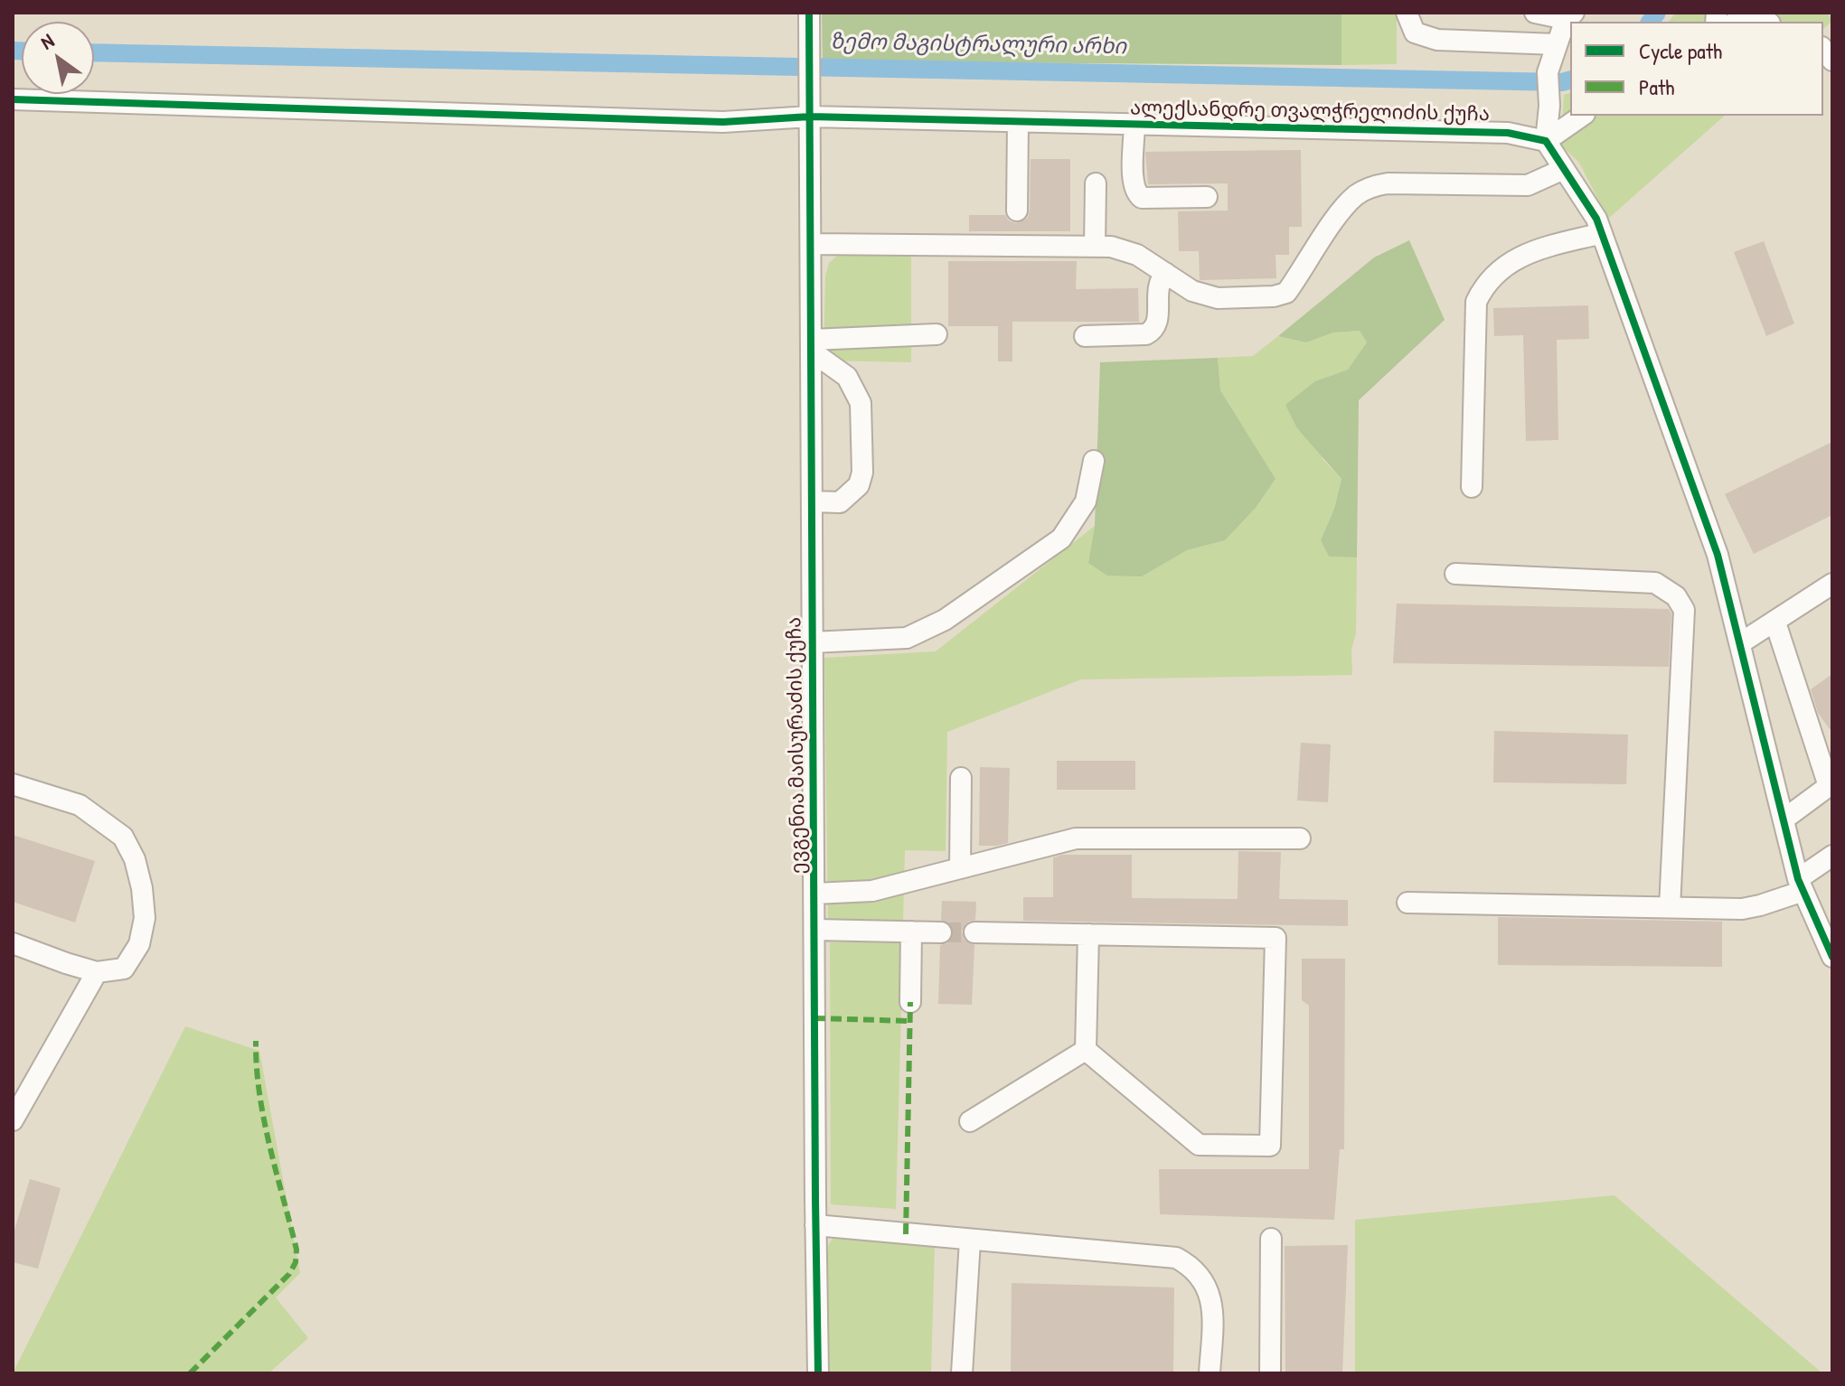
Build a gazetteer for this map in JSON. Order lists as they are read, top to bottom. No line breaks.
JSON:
{"streets":{"street":["ალექსანდრე თვალჭრელიძის ქუჩა","ევგენია მაისურაძის ქუჩა"]},"crossings":[["ალექსანდრე თვალჭრელიძის ქუჩა","ევგენია მაისურაძის ქუჩა"]],"water":["ზემო მაგისტრალური არხი"],"legend":["Cycle path","Path"],"north":"top left"}
